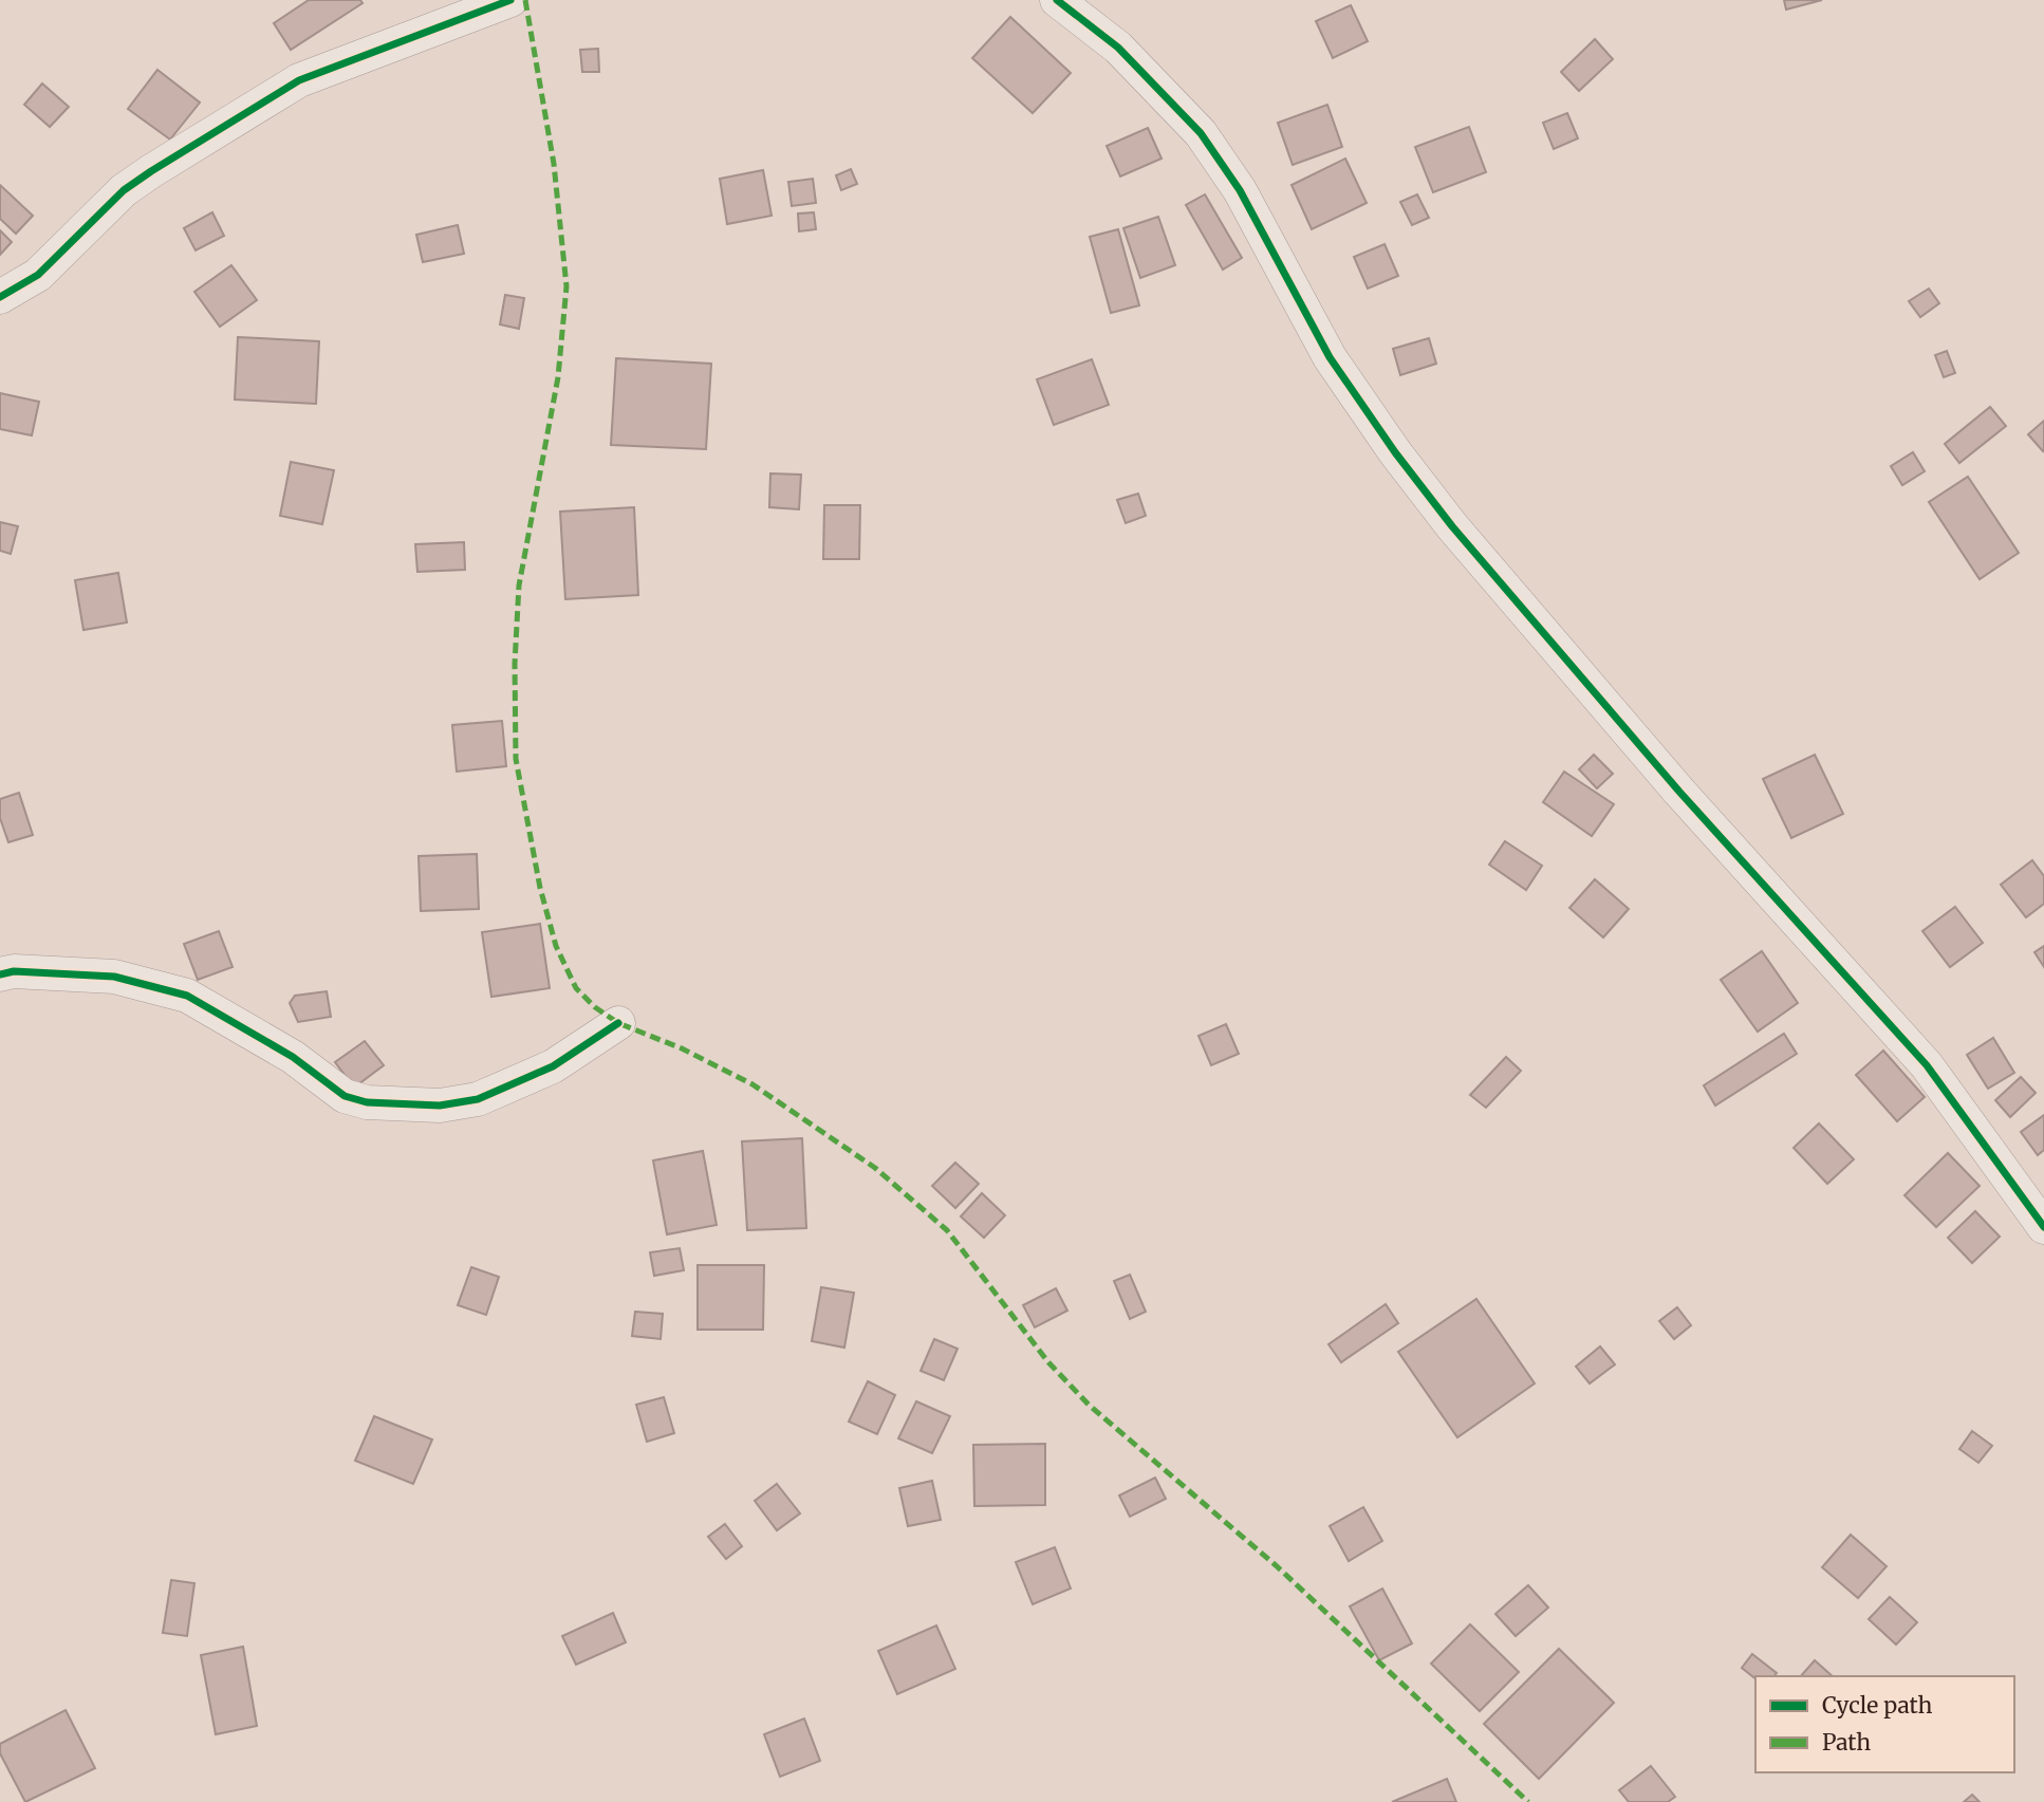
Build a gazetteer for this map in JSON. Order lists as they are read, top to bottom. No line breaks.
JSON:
{"legend":["Cycle path","Path"]}
